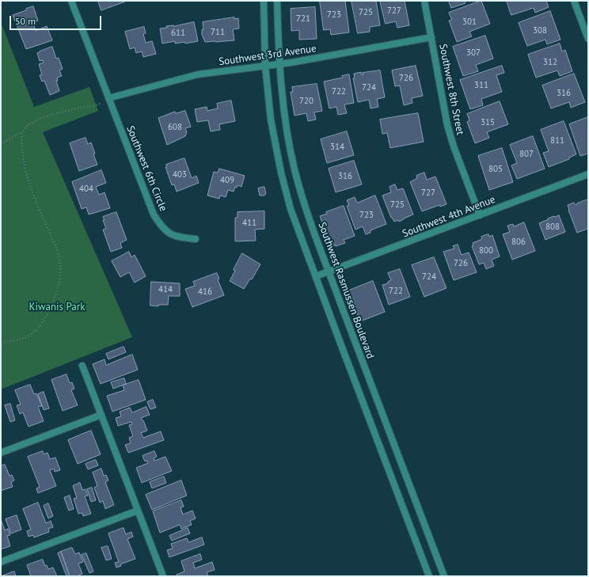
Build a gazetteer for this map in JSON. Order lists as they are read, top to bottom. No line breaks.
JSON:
{"streets":{"street":["Southwest 3rd Avenue","Southwest 8th Street","Southwest 6th Circle","Southwest 4th Avenue","Southwest Rasmussen Boulevard"]},"crossings":[["Southwest 3rd Avenue","Southwest 8th Street"],["Southwest 3rd Avenue","Southwest 6th Circle"],["Southwest 3rd Avenue","Southwest Rasmussen Boulevard"],["Southwest 8th Street","Southwest 4th Avenue"],["Southwest 4th Avenue","Southwest Rasmussen Boulevard"]],"parks":["Kiwanis Park"],"house_numbers":["727","725","723","721","301","308","711","611","307","312","726","311","724","722","316","720","315","608","811","314","807","805","403","316","409","404","727","725","723","411","808","806","800","726","724","414","722","416"],"scale_bar":"50 m"}
